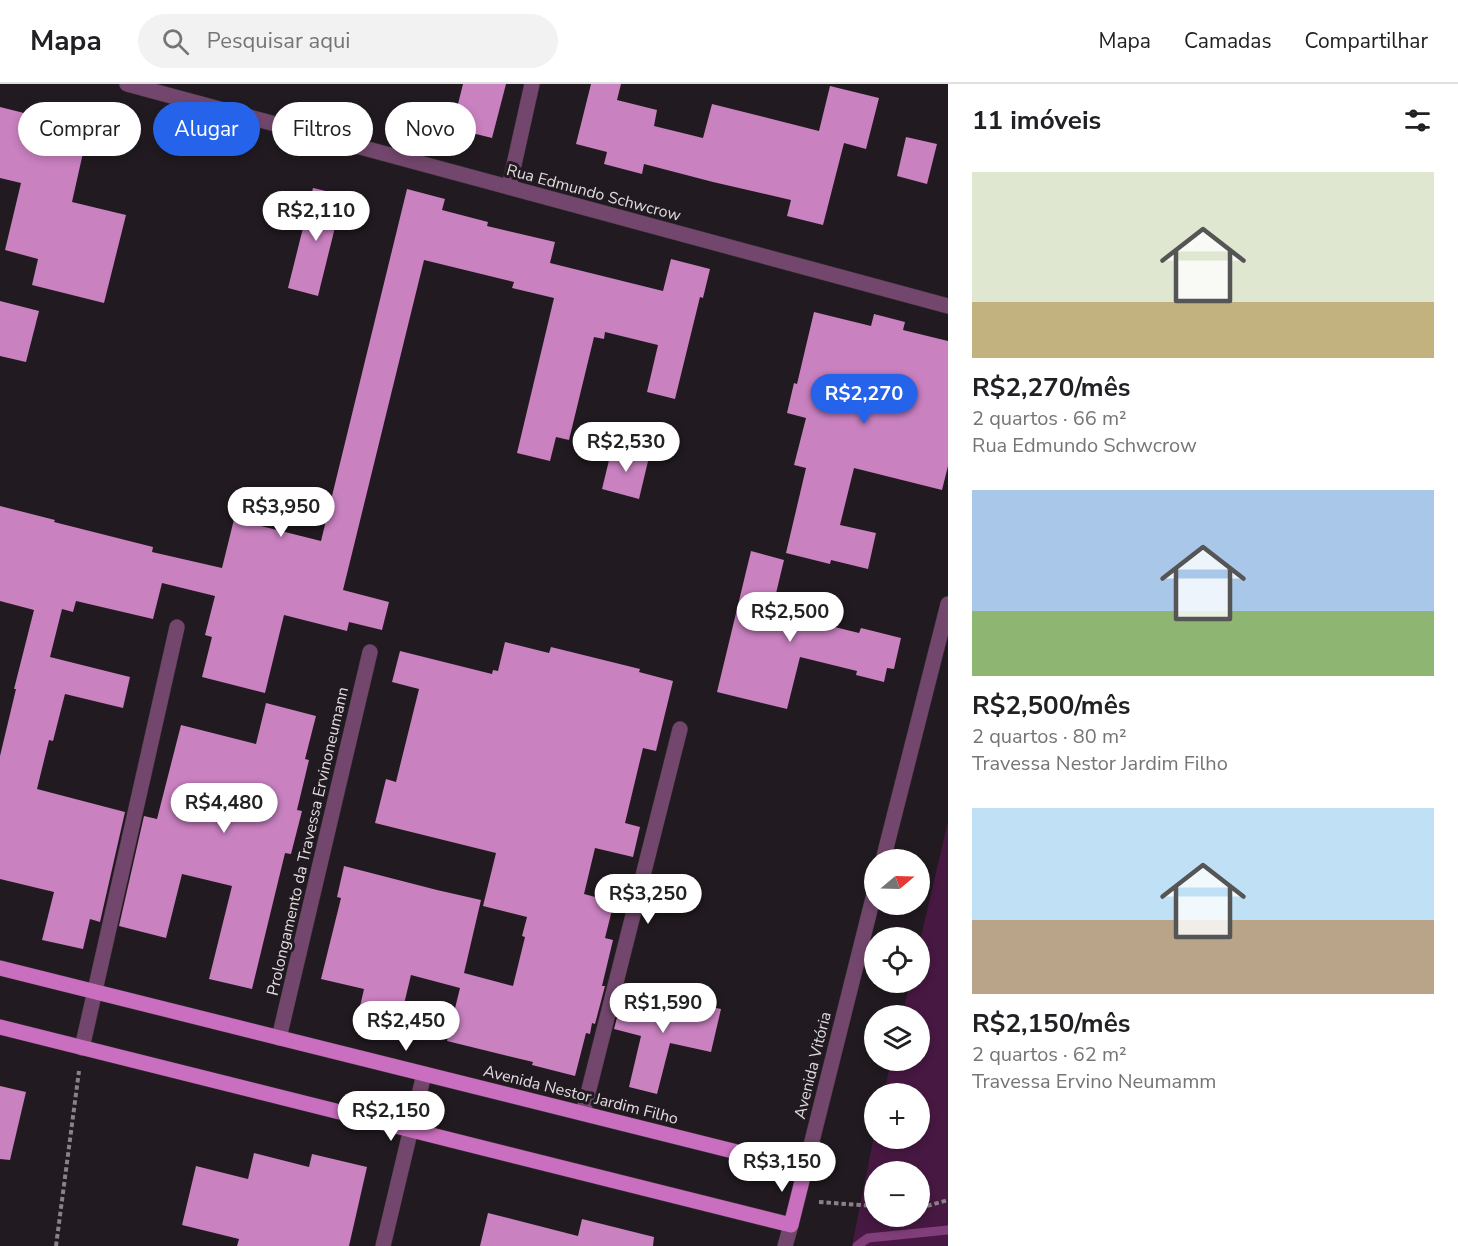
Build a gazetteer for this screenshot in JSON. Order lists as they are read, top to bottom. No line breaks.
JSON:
{"streets":{"main road":["Avenida Vitória","Avenida Nestor Jardim Filho"],"street":["Rua Edmundo Schwcrow","Prolongamento da Travessa Ervinoneumann"]},"crossings":[["Prolongamento da Travessa Ervinoneumann","Avenida Nestor Jardim Filho"],["Avenida Vitória","Avenida Nestor Jardim Filho"]],"north":"right","page":{"header":"Mapa","search":"Pesquisar aqui","nav":["Mapa","Camadas","Compartilhar"],"heading":"11 imóveis","chip":["Comprar","Alugar","Filtros","Novo"],"list":[{"name":"R$2,270/mês","note":"2 quartos · 66 m² · Rua Edmundo Schwcrow"},{"name":"R$2,500/mês","note":"2 quartos · 80 m² · Travessa Nestor Jardim Filho"},{"name":"R$2,150/mês","note":"2 quartos · 62 m² · Travessa Ervino Neumamm"}],"price":["R$2,110","R$2,270","R$2,530","R$3,950","R$2,500","R$4,480","R$3,250","R$1,590","R$2,450","R$2,150","R$3,150"],"map_buttons":["+","−"]}}
